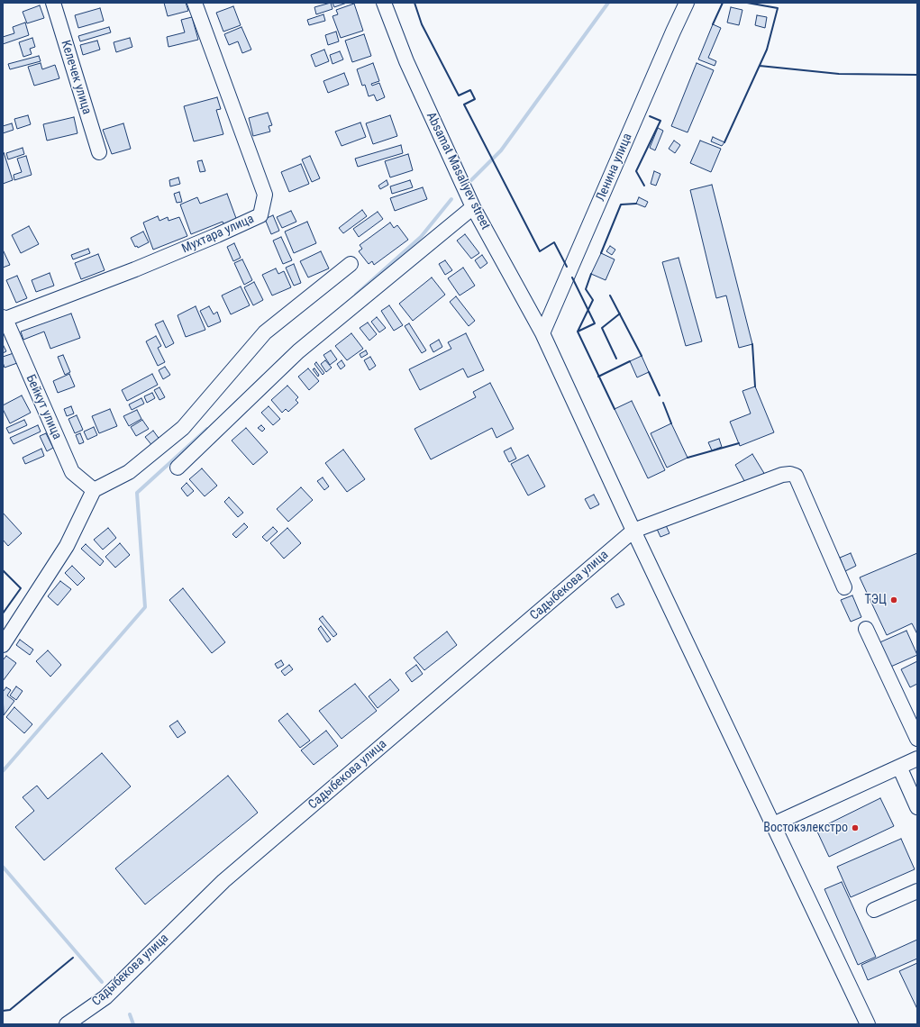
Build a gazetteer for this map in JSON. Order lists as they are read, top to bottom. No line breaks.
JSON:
{"streets":{"street":["Келечек улица","Ленина улица","Absamat Masaliyev street","Мухтара улица","Бейкут улица","Садыбекова улица"]},"crossings":[["Ленина улица","Absamat Masaliyev street"],["Absamat Masaliyev street","Садыбекова улица"],["Мухтара улица","Бейкут улица"]],"places":["ТЭЦ","Востокэлекстро"]}
